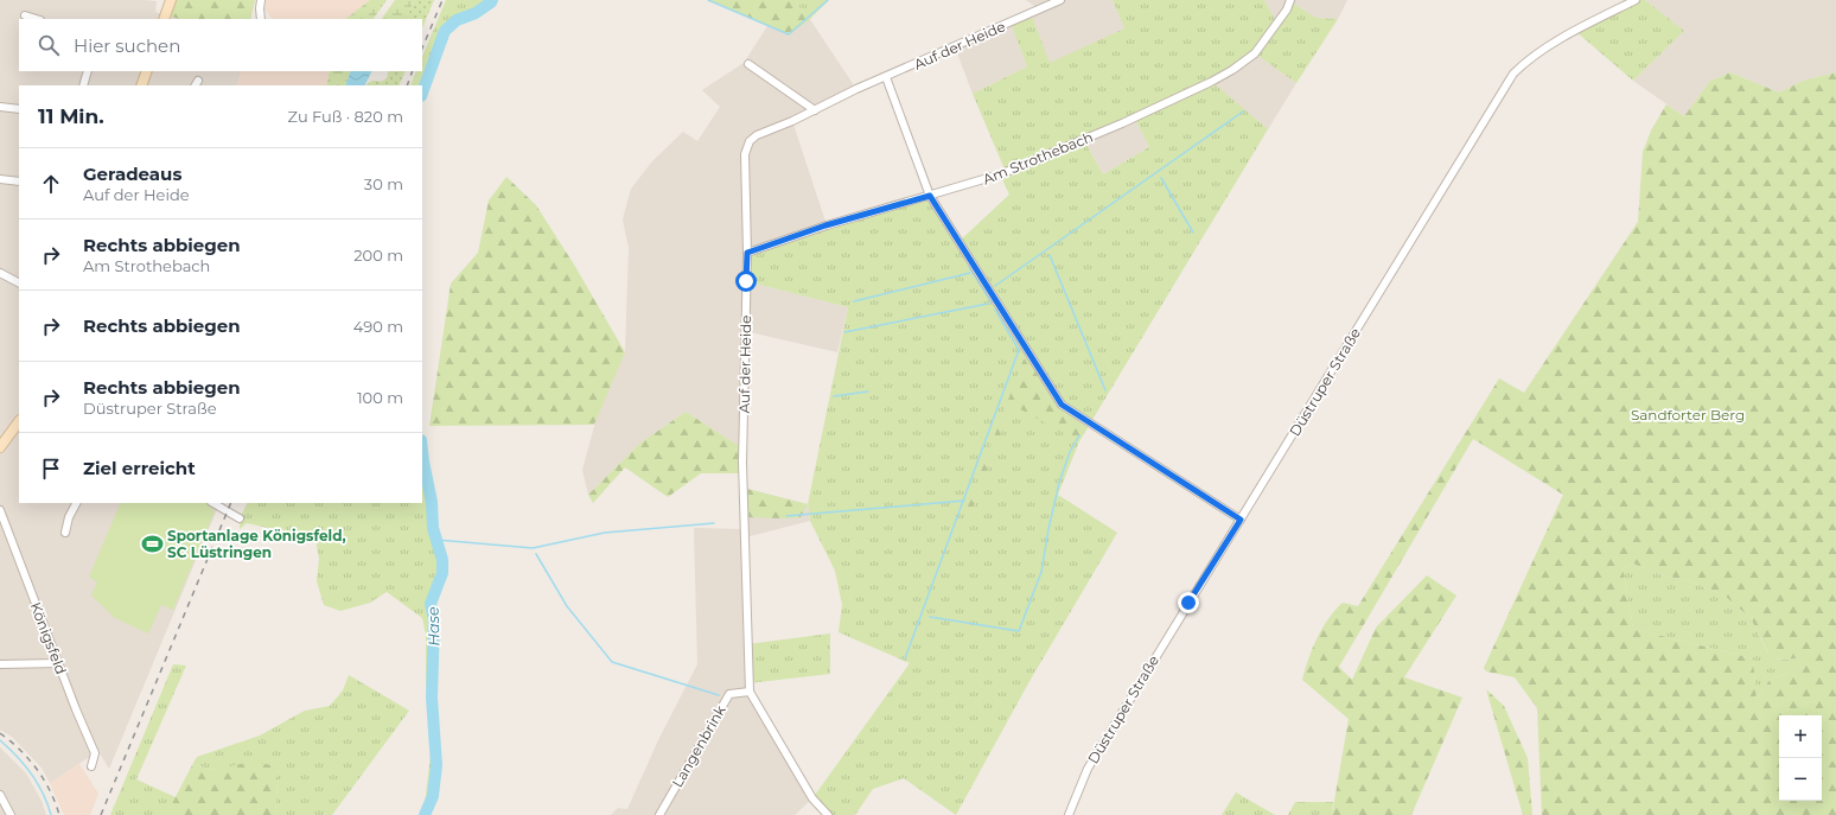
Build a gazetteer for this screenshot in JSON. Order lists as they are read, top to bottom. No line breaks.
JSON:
{"streets":{"street":["Auf der Heide","Am Strothebach","Düstruper Straße","Königsfeld","Langenbrink"]},"crossings":[["Auf der Heide","Am Strothebach"],["Auf der Heide","Langenbrink"]],"water":["Hase"],"parks":["Sandforter Berg"],"places":{"sports":["Sportanlage Königsfeld, SC Lüstringen"]},"page":{"search":"Hier suchen","heading":["11 Min.","Zu Fuß · 820 m"],"list":[["Geradeaus","Auf der Heide","30 m"],["Rechts abbiegen","Am Strothebach","200 m"],["Rechts abbiegen","490 m"],["Rechts abbiegen","Düstruper Straße","100 m"],"Ziel erreicht"],"map_buttons":["+","−"]}}
